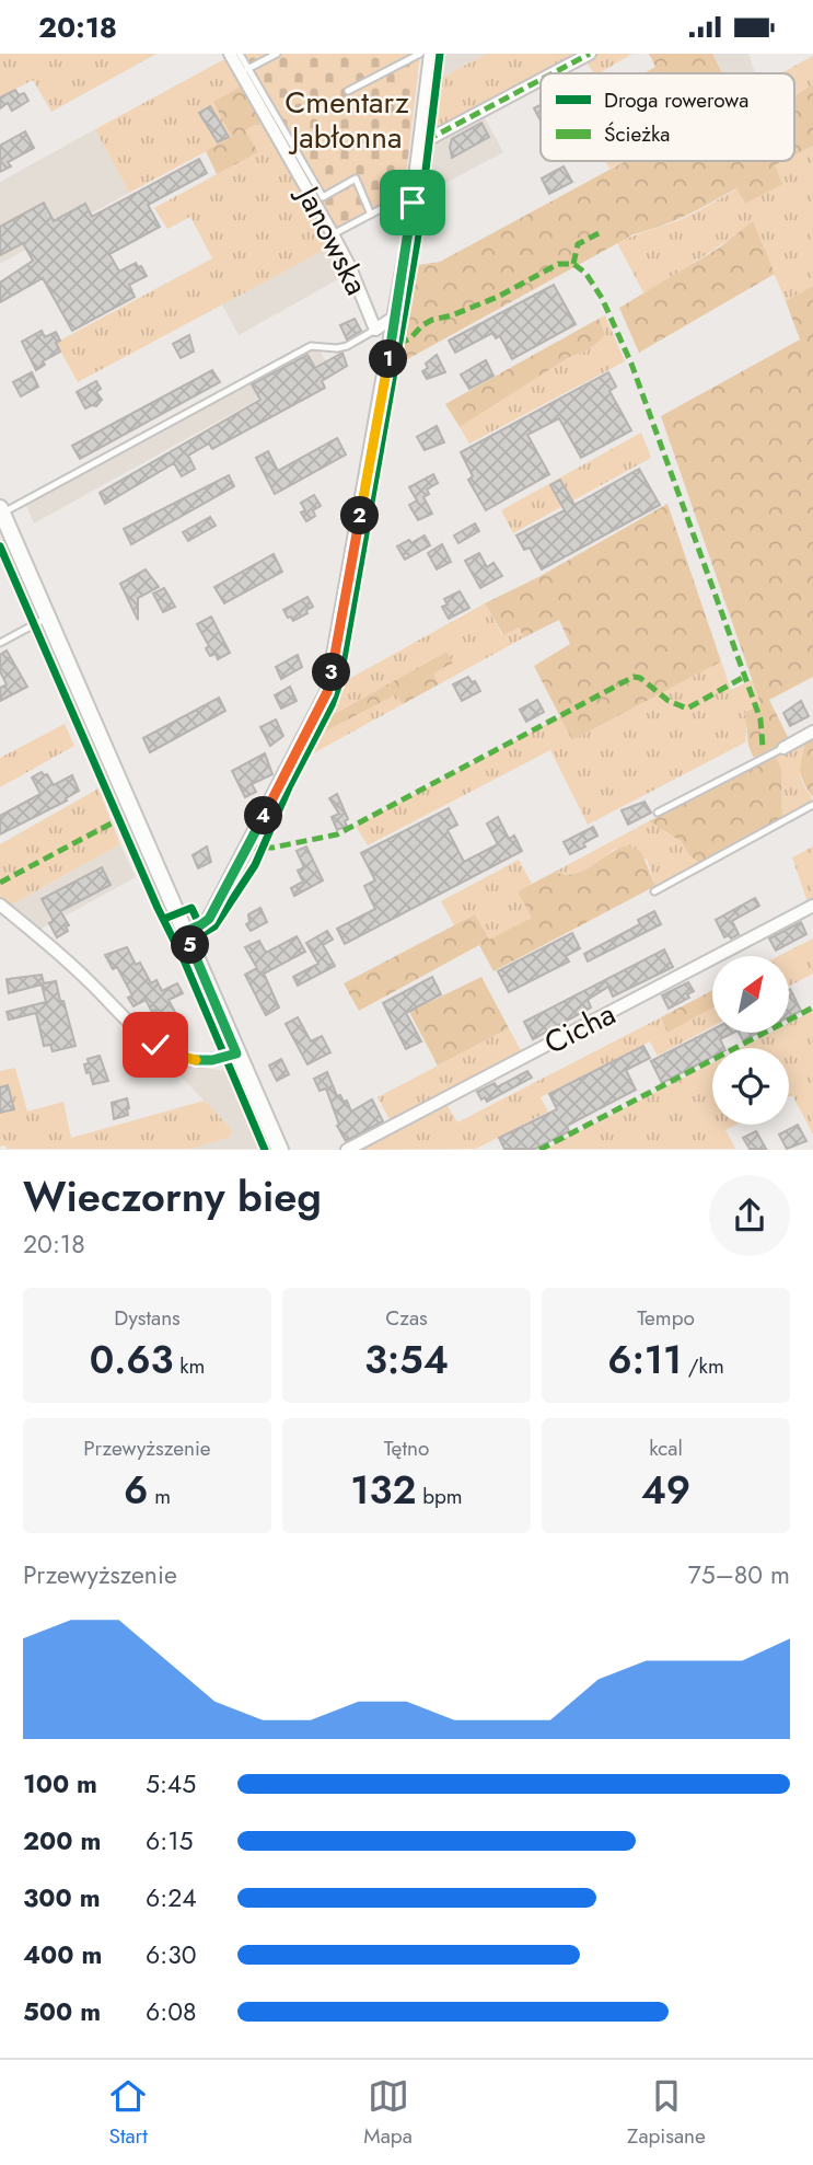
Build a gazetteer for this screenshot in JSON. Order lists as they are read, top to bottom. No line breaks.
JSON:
{"streets":{"street":["Janowska","Cicha"]},"parks":["Cmentarz Jabłonna"],"legend":["Droga rowerowa","Ścieżka"],"north":"top right","page":{"status":"20:18","pins":["1","2","3","4","5"],"heading":["Wieczorny bieg","20:18"],"stats":[["Dystans","0.63 km"],["Czas","3:54"],["Tempo","6:11 /km"],["Przewyższenie","6 m"],["Tętno","132 bpm"],["kcal","49"]],"chart":["Przewyższenie","75–80 m"],"list":[{"name":"100 m","note":"5:45"},{"name":"200 m","note":"6:15"},{"name":"300 m","note":"6:24"},{"name":"400 m","note":"6:30"},{"name":"500 m","note":"6:08"}],"tabs":["Start","Mapa","Zapisane"]}}
